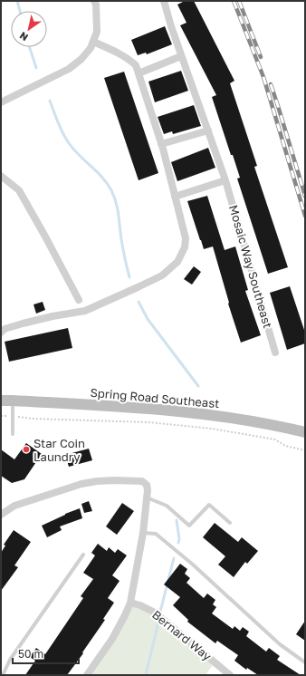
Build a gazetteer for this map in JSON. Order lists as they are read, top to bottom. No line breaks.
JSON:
{"streets":{"main road":["Spring Road Southeast"],"street":["Mosaic Way Southeast","Bernard Way"]},"places":["Star Coin Laundry"],"scale_bar":"50 m","north":"bottom left"}
